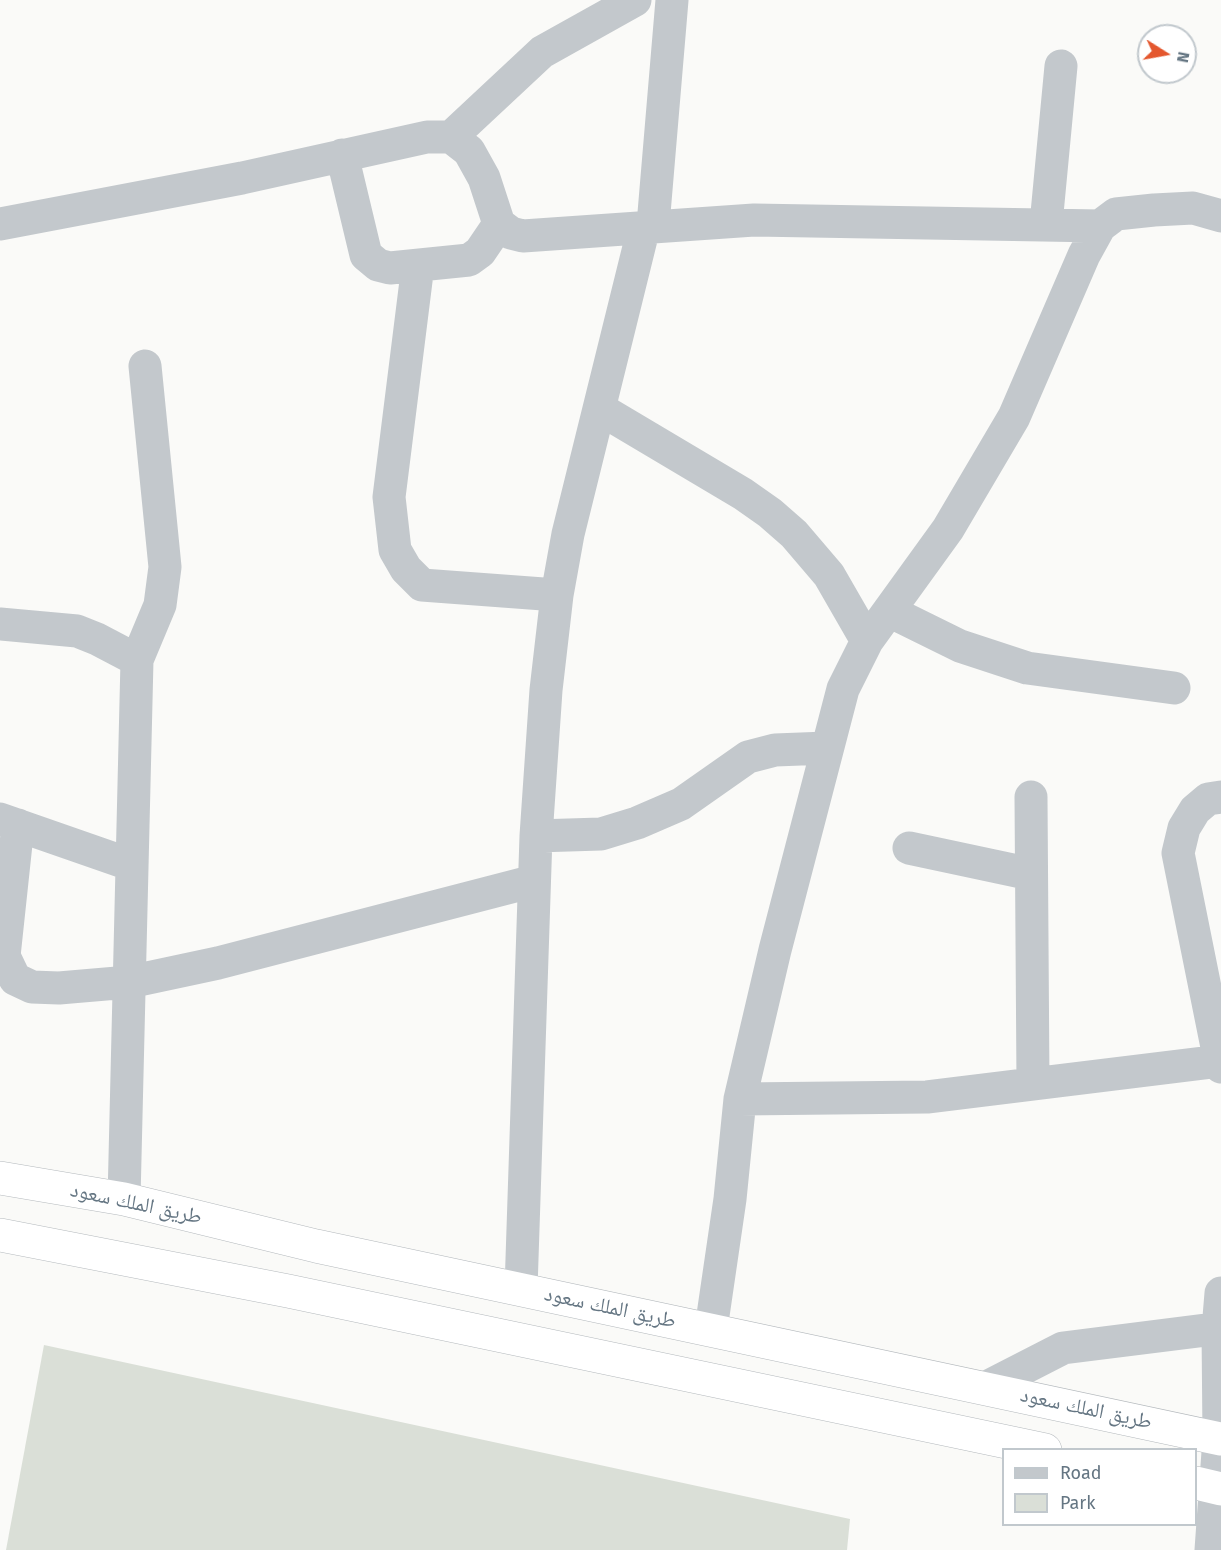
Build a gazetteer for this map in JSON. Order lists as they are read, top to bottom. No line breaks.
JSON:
{"streets":{"highway":["طريق الملك سعود"]},"legend":["Road","Park"],"north":"right"}
